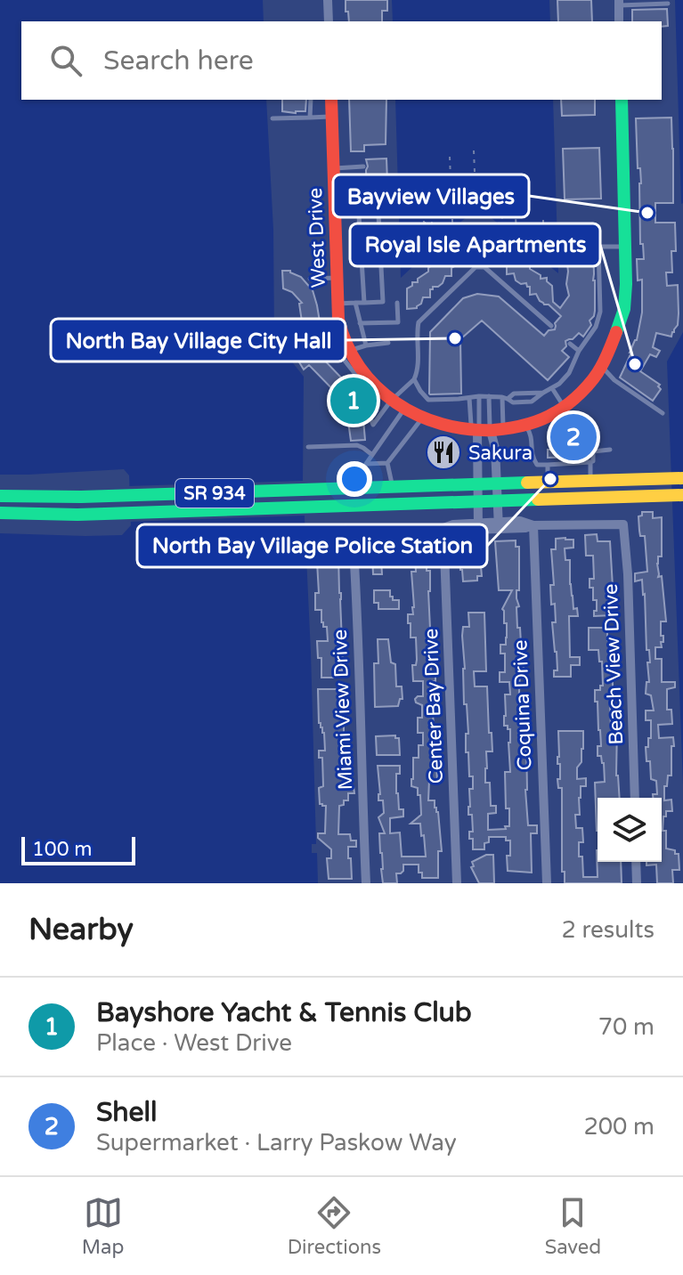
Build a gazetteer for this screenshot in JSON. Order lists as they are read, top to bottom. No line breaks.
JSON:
{"streets":{"main road":["West Drive","SR 934"],"street":["Beach View Drive","Coquina Drive","Center Bay Drive","Miami View Drive"]},"crossings":[["Beach View Drive","Coquina Drive"],["Center Bay Drive","Miami View Drive"]],"places":{"other":["Bayview Villages","North Bay Village City Hall","Royal Isle Apartments","North Bay Village Police Station"],"restaurant":["Sakura"]},"scale_bar":"100 m","page":{"search":"Search here","pins":["1","2"],"scale":"100 m","heading":["Nearby","2 results"],"list":[{"mark":"1","name":"Bayshore Yacht & Tennis Club","note":"Place · West Drive","value":"70 m"},{"mark":"2","name":"Shell","note":"Supermarket · Larry Paskow Way","value":"200 m"}],"nav":["Map","Directions","Saved"]}}
